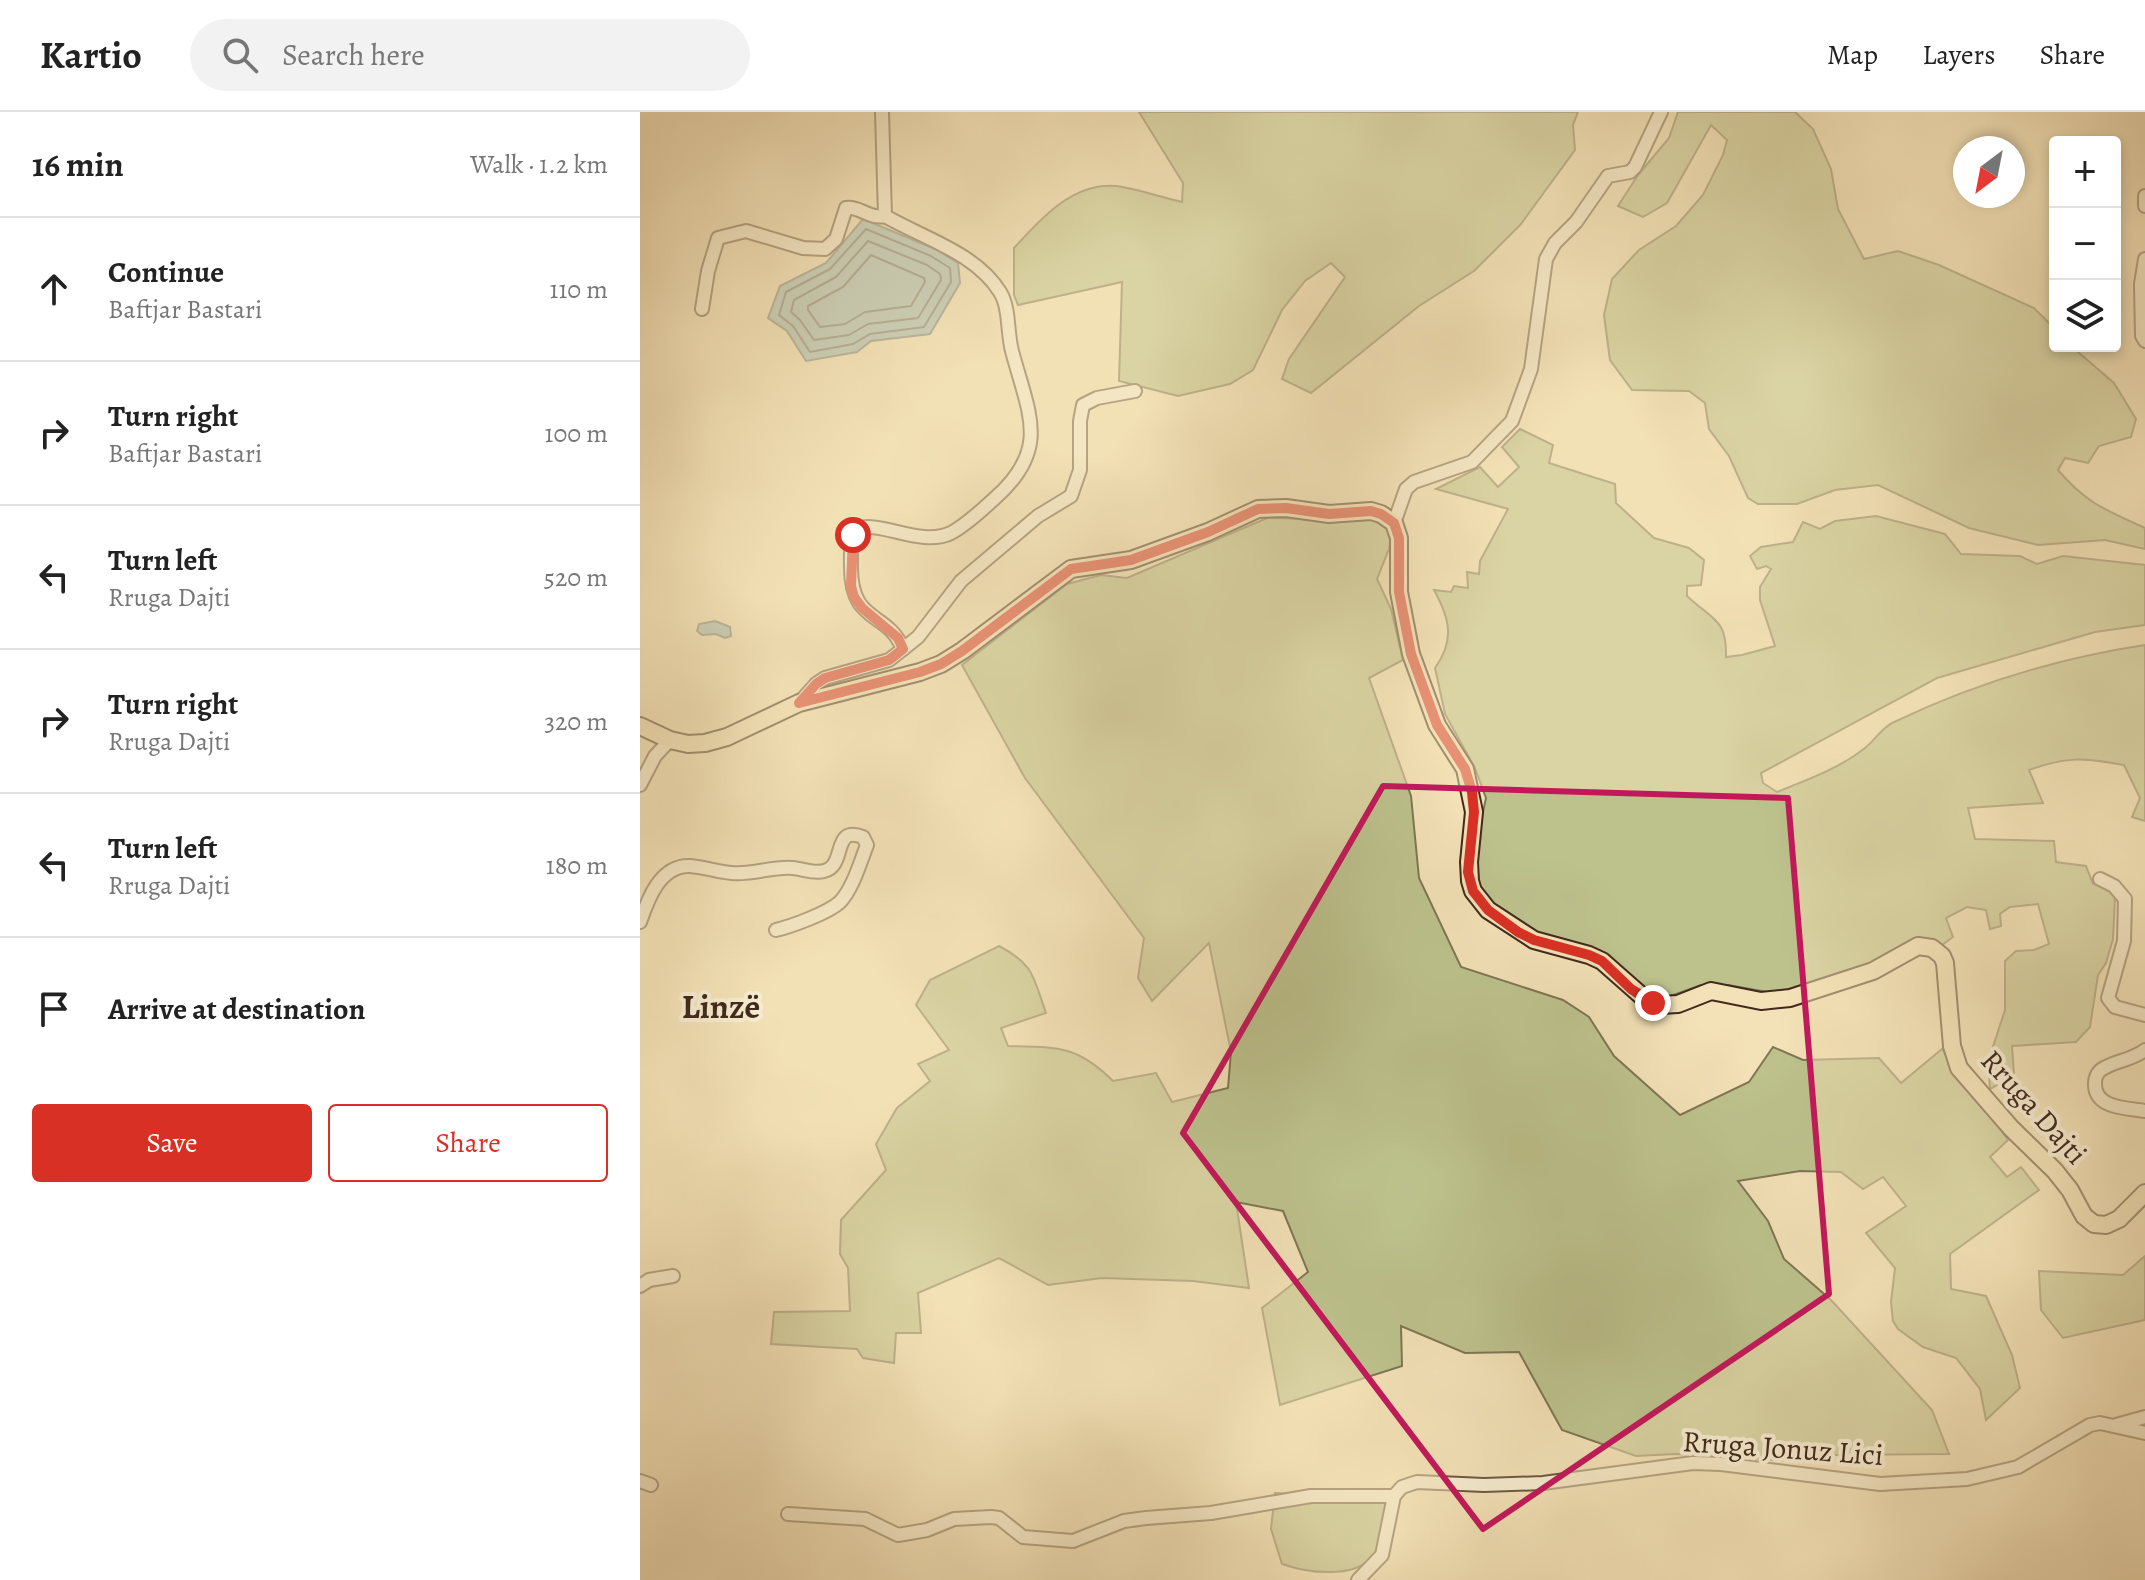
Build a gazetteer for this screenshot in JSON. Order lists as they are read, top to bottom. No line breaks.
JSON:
{"streets":{"main road":["Rruga Dajti"],"street":["Rruga Jonuz Lici"]},"districts":["Linzë"],"north":"bottom left","page":{"header":"Kartio","search":"Search here","nav":["Map","Layers","Share"],"heading":["16 min","Walk · 1.2 km"],"map_buttons":["+","−"],"list":[["Continue","Baftjar Bastari","110 m"],["Turn right","Baftjar Bastari","100 m"],["Turn left","Rruga Dajti","520 m"],["Turn right","Rruga Dajti","320 m"],["Turn left","Rruga Dajti","180 m"],"Arrive at destination"],"buttons":["Save","Share"]}}
